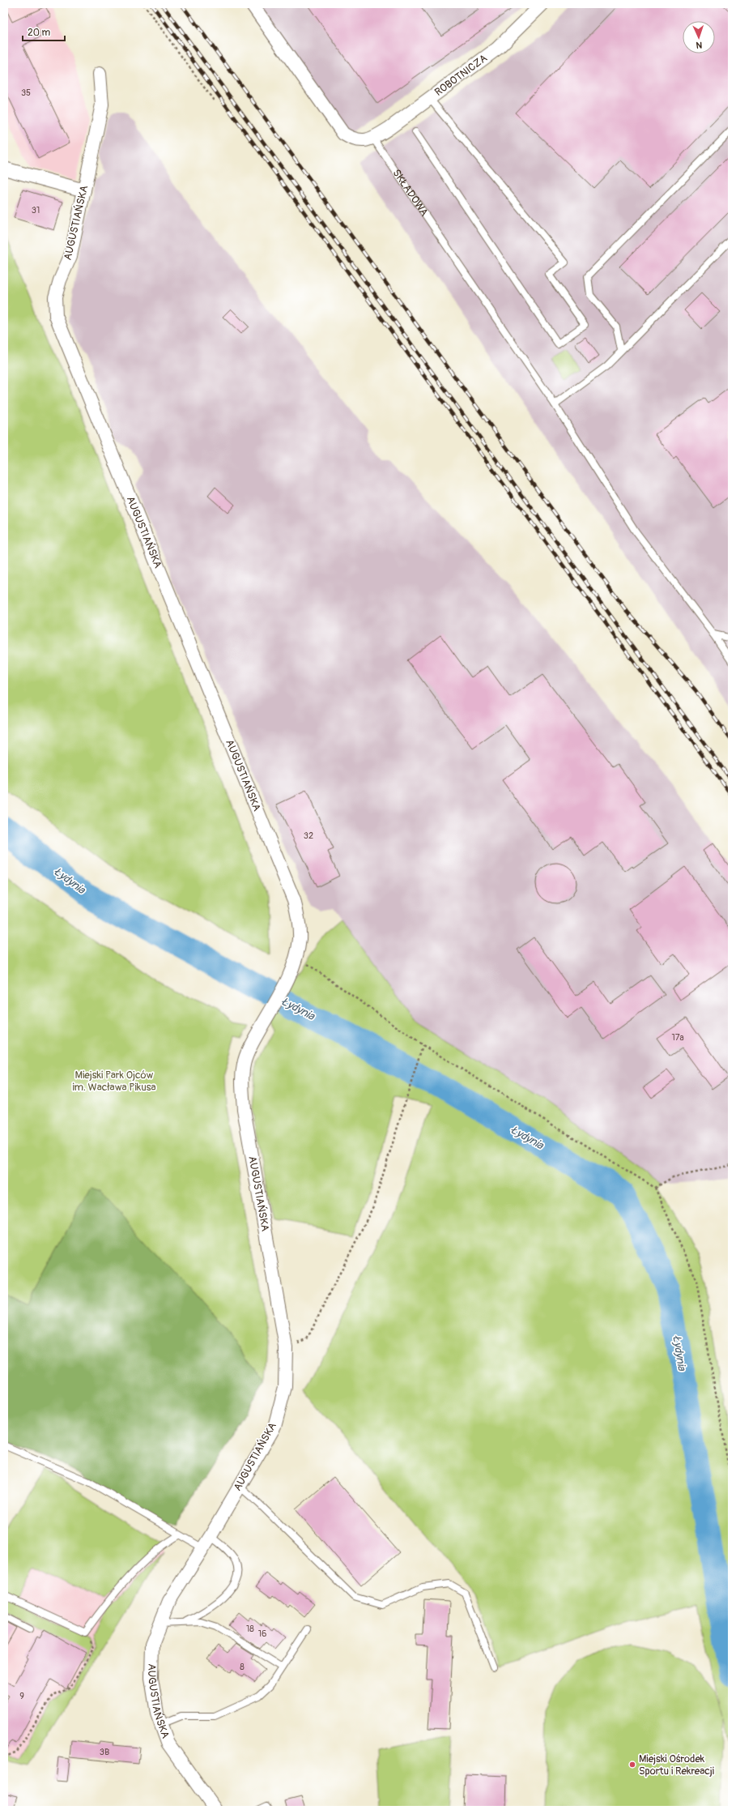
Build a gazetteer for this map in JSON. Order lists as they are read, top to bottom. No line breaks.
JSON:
{"streets":{"street":["ROBOTNICZA","AUGUSTIAŃSKA"],"lane":["SKŁADOWA"]},"crossings":[["ROBOTNICZA","SKŁADOWA"]],"water":["Łydynia"],"parks":["Miejski Park Ojców im. Wacława Pikusa"],"places":["Miejski Ośrodek Sportu i Rekreacji"],"house_numbers":["35","31","32","17a","18","16","8","9","3B"],"scale_bar":"20 m","north":"bottom"}
